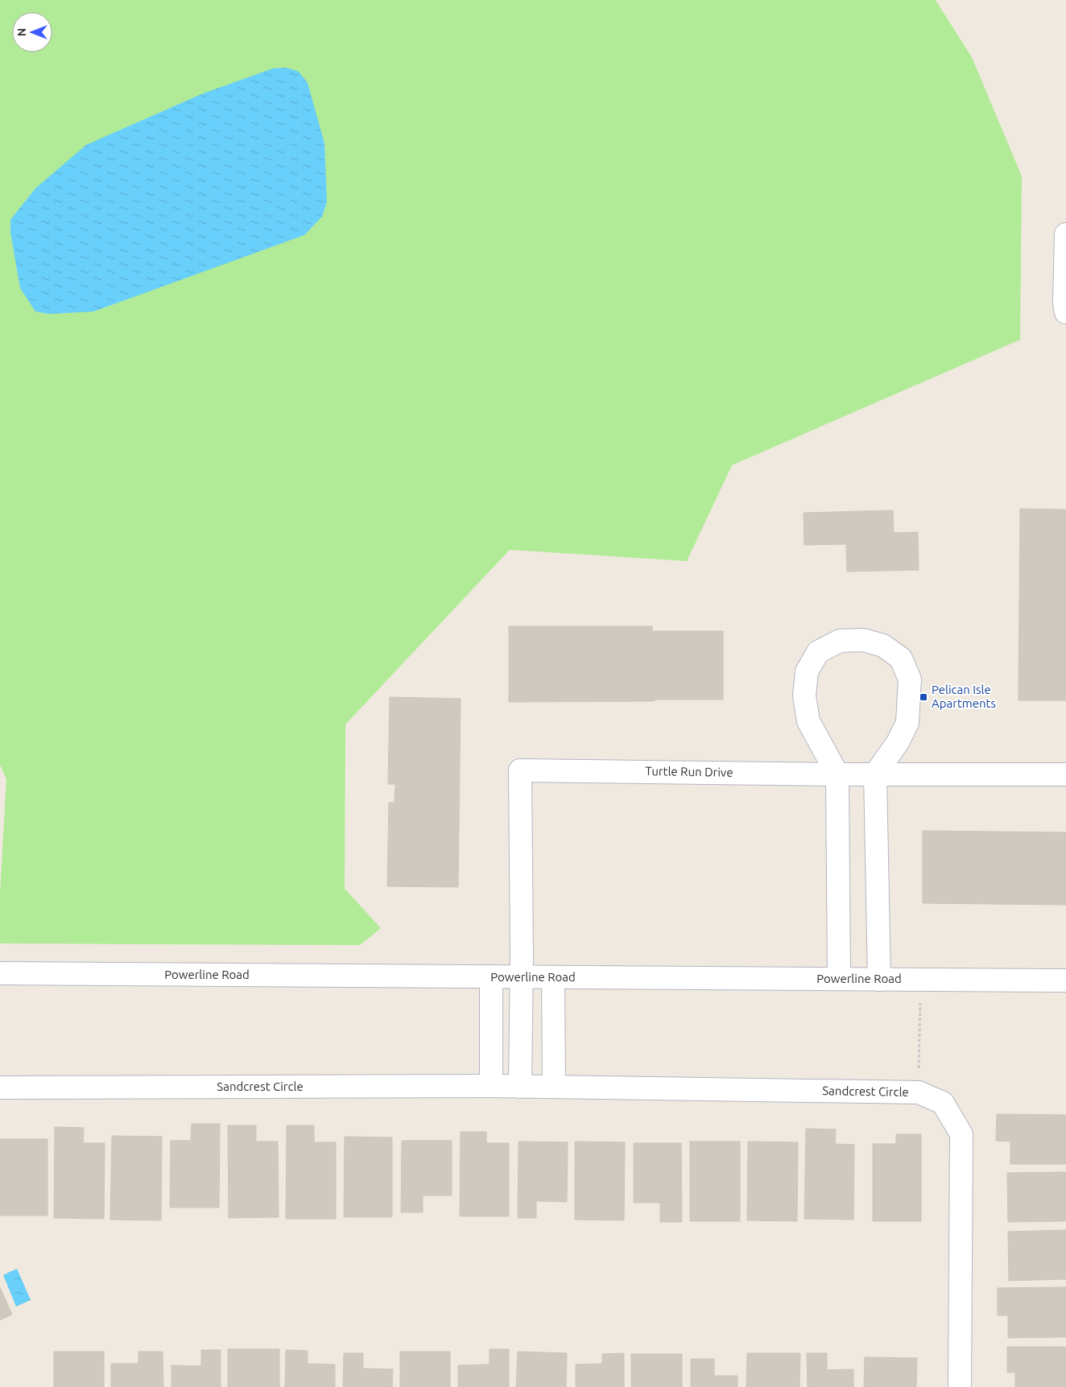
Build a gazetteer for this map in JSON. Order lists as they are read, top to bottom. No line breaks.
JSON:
{"streets":{"street":["Turtle Run Drive","Powerline Road","Sandcrest Circle"]},"crossings":[["Turtle Run Drive","Powerline Road"],["Powerline Road","Sandcrest Circle"]],"places":{"transit":["Pelican Isle Apartments"]},"north":"left"}
